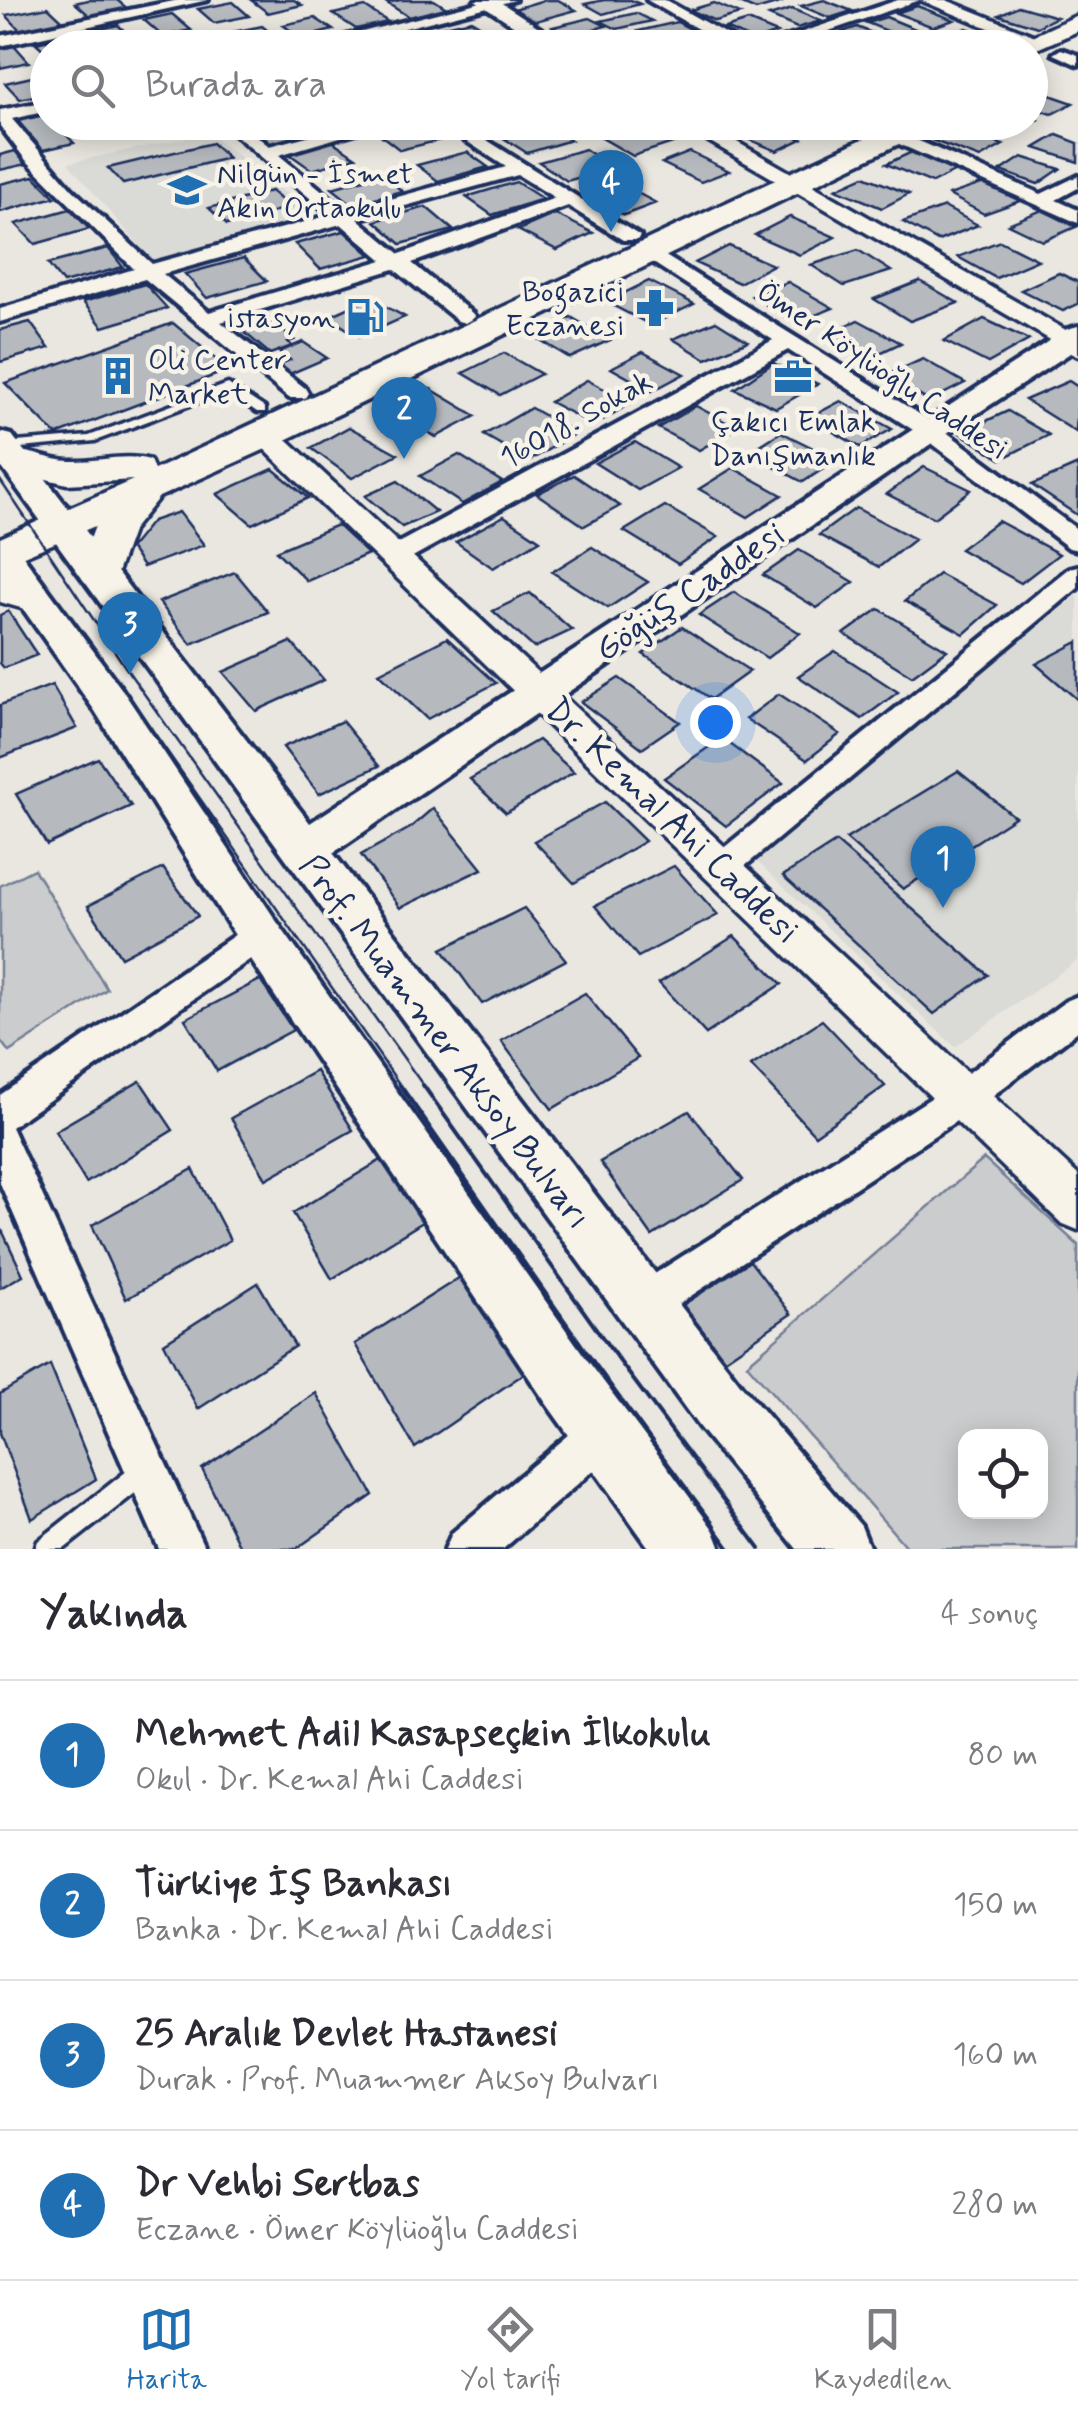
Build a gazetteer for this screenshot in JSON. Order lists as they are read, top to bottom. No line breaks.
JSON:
{"streets":{"main road":["Göğüş Caddesi","Prof. Muammer Aksoy Bulvarı"],"street":["Ömer Köylüoğlu Caddesi","16018. Sokak","Dr. Kemal Ahi Caddesi"]},"crossings":[["Ömer Köylüoğlu Caddesi","16018. Sokak"],["Ömer Köylüoğlu Caddesi","Göğüş Caddesi"],["16018. Sokak","Dr. Kemal Ahi Caddesi"],["Göğüş Caddesi","Dr. Kemal Ahi Caddesi"],["Göğüş Caddesi","Prof. Muammer Aksoy Bulvarı"]],"places":{"school or university":["Nilgün - İsmet Akın Ortaokulu"],"pharmacy":["Bogazici Eczanesi"],"fuel station":["istasyon"],"building":["Oli Center Market"],"office":["Çakıcı Emlak Danışmanlık"]},"page":{"search":"Burada ara","pins":["4","2","3","1"],"heading":["Yakında","4 sonuç"],"list":[{"mark":"1","name":"Mehmet Adil Kasapseçkin İlkokulu","note":"Okul · Dr. Kemal Ahi Caddesi","value":"80 m"},{"mark":"2","name":"Türkiye İş Bankası","note":"Banka · Dr. Kemal Ahi Caddesi","value":"150 m"},{"mark":"3","name":"25 Aralık Devlet Hastanesi","note":"Durak · Prof. Muammer Aksoy Bulvarı","value":"160 m"},{"mark":"4","name":"Dr Vehbi Sertbas","note":"Eczane · Ömer Köylüoğlu Caddesi","value":"280 m"}],"nav":["Harita","Yol tarifi","Kaydedilen"]}}
